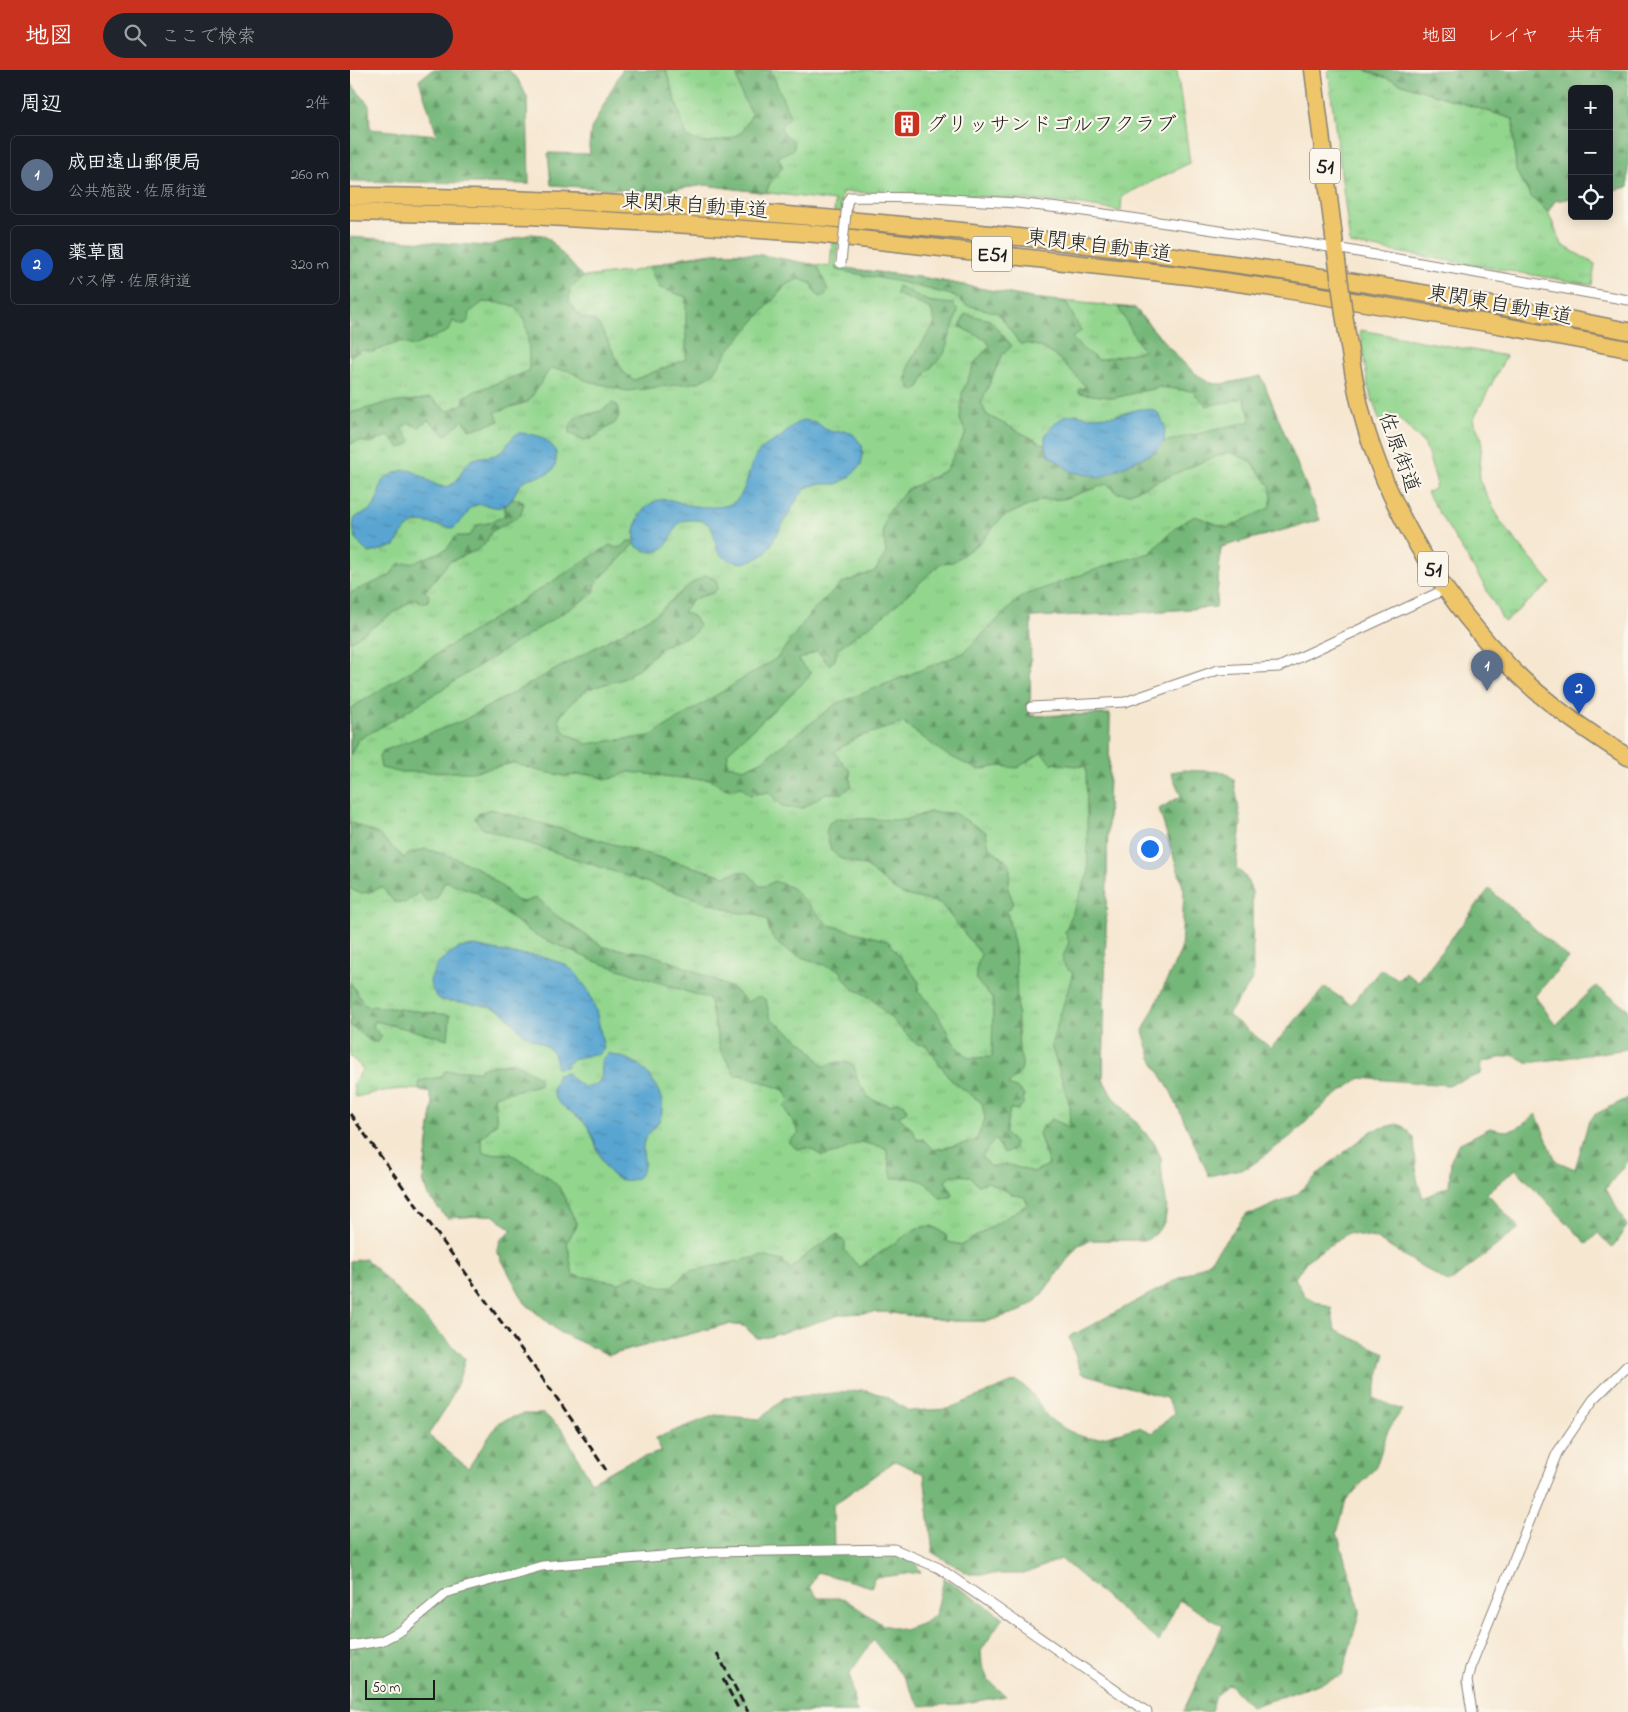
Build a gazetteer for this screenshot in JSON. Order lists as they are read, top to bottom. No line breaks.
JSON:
{"streets":{"highway":["51","東関東自動車道","E51","佐原街道"]},"places":{"building":["グリッサンドゴルフクラブ"]},"scale_bar":"50 m","page":{"header":"地図","search":"ここで検索","nav":["地図","レイヤ","共有"],"heading":["周辺","2件"],"map_buttons":["+","−"],"list":[{"mark":"1","name":"成田遠山郵便局","note":"公共施設 · 佐原街道","value":"260 m"},{"mark":"2","name":"薬草園","note":"バス停 · 佐原街道","value":"320 m"}],"pins":["1","2"],"scale":"50 m"}}
